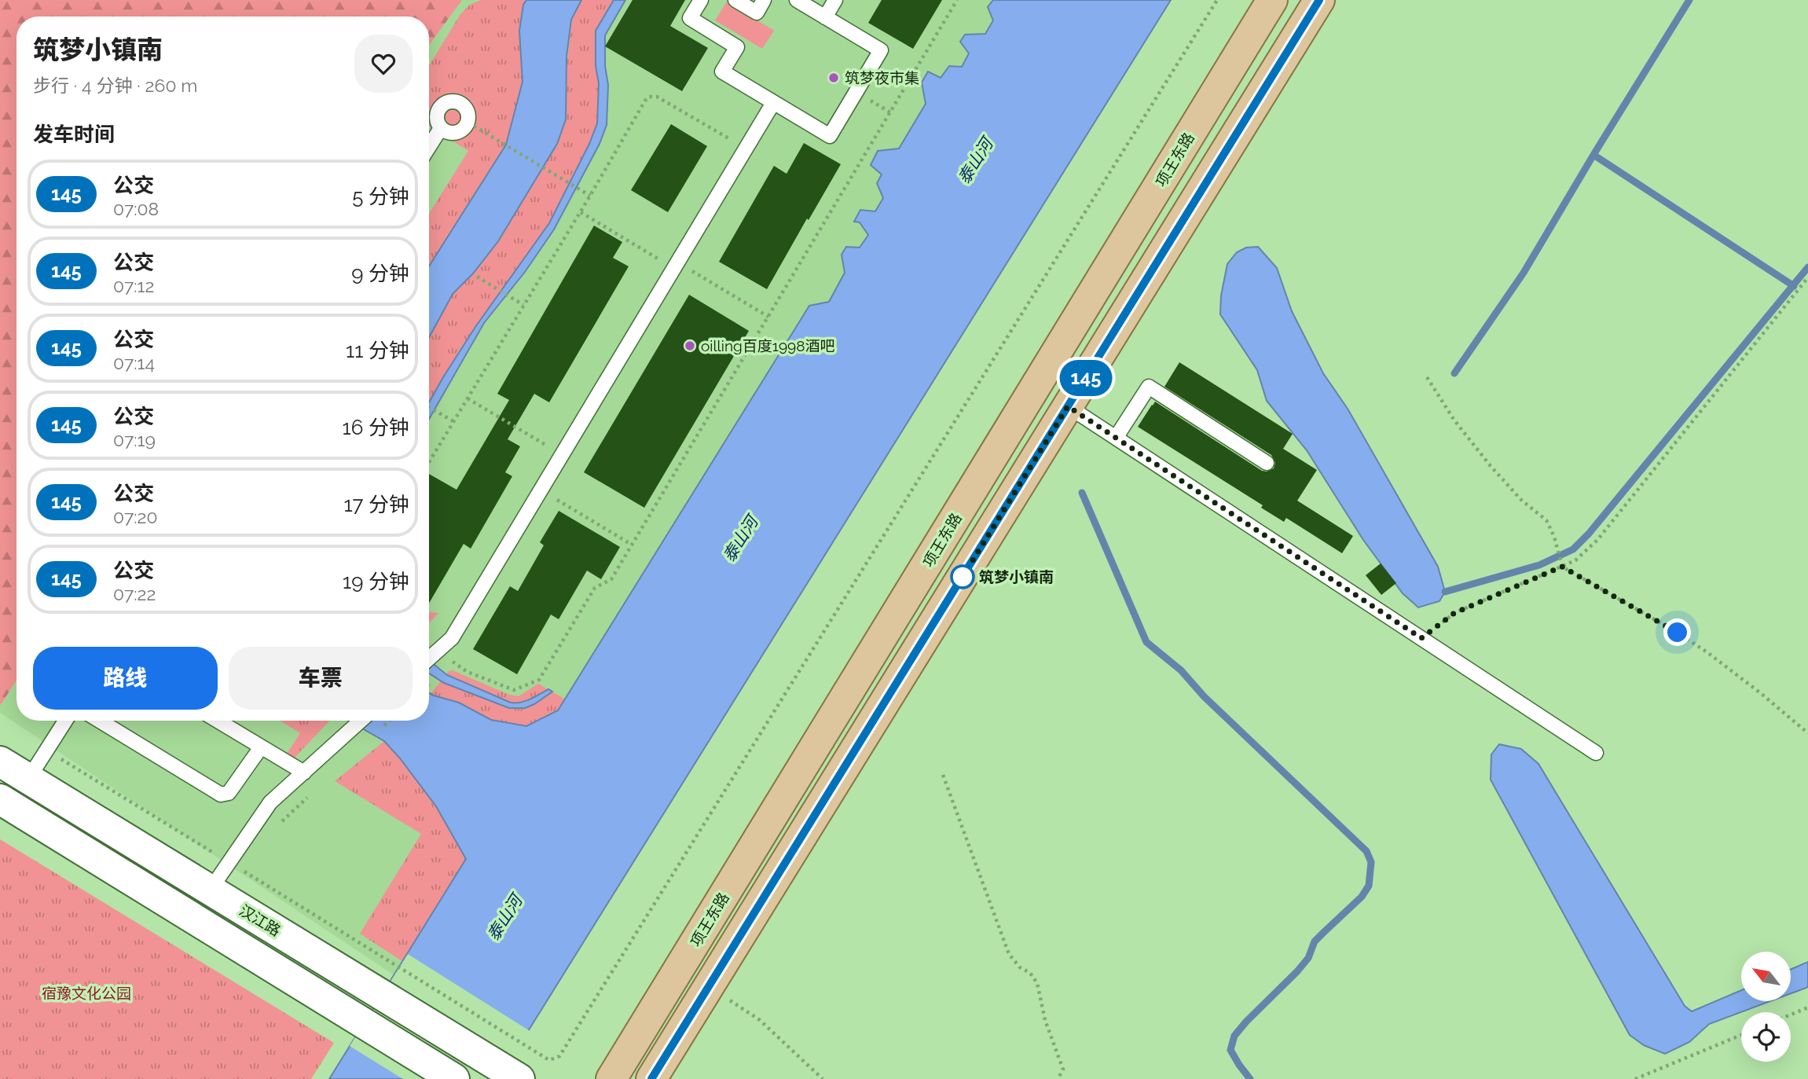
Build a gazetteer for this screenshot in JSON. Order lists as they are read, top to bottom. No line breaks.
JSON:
{"streets":{"main road":["项王东路"],"street":["汉江路"]},"water":["泰山河"],"parks":["宿豫文化公园"],"places":["筑梦夜市集","oilling百度1998酒吧","筑梦小镇南"],"lines":["bus line 145"],"north":"top left","page":{"on_map":"145","heading":[["筑梦小镇南","步行 · 4 分钟 · 260 m"],"发车时间"],"list":[{"mark":"145","name":"公交","note":"07:08","value":"5 分钟"},{"mark":"145","name":"公交","note":"07:12","value":"9 分钟"},{"mark":"145","name":"公交","note":"07:14","value":"11 分钟"},{"mark":"145","name":"公交","note":"07:19","value":"16 分钟"},{"mark":"145","name":"公交","note":"07:20","value":"17 分钟"},{"mark":"145","name":"公交","note":"07:22","value":"19 分钟"}],"buttons":["路线","车票"]}}
